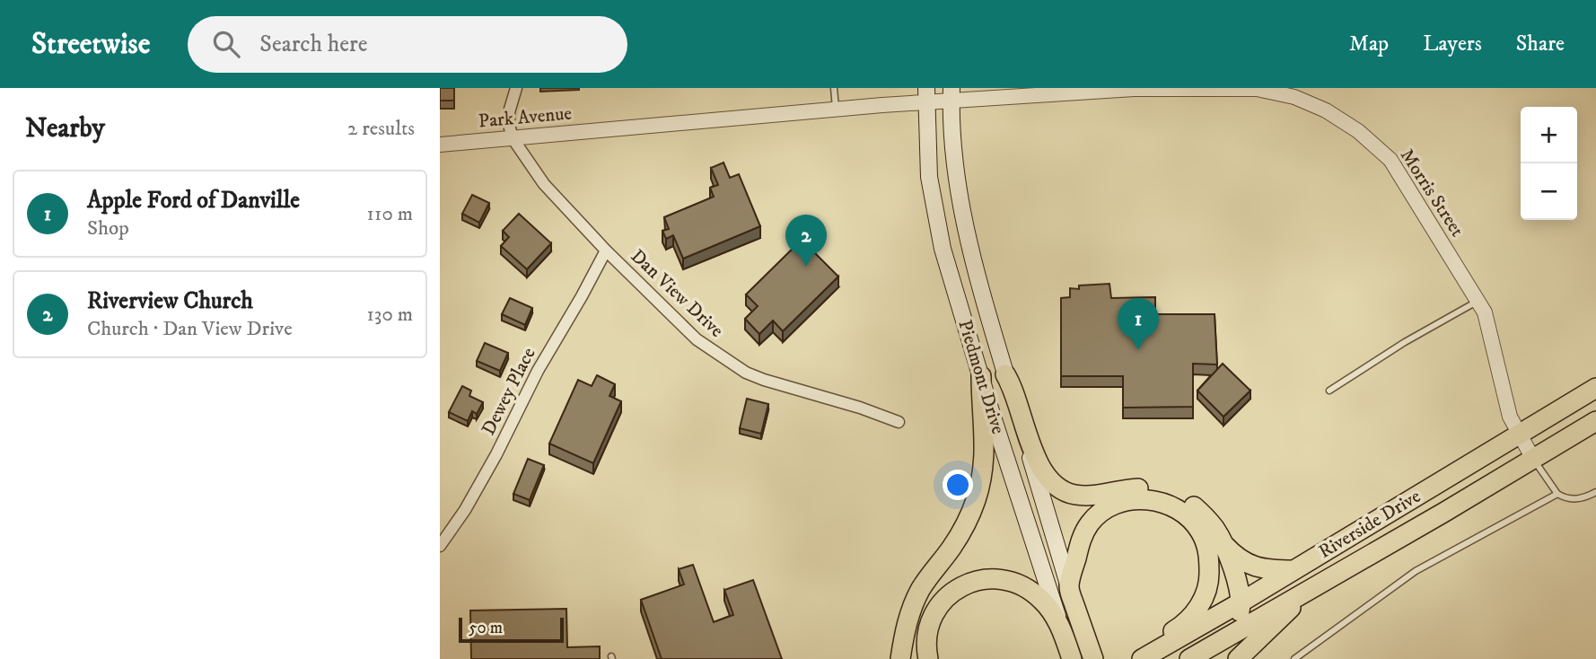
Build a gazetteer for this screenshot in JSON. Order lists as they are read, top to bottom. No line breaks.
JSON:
{"streets":{"main road":["Piedmont Drive","Riverside Drive"],"street":["Park Avenue","Morris Street","Dan View Drive","Dewey Place"]},"crossings":[["Park Avenue","Morris Street"],["Park Avenue","Dan View Drive"],["Park Avenue","Piedmont Drive"],["Morris Street","Piedmont Drive"],["Morris Street","Riverside Drive"],["Dan View Drive","Dewey Place"]],"scale_bar":"50 m","page":{"header":"Streetwise","search":"Search here","nav":["Map","Layers","Share"],"heading":["Nearby","2 results"],"map_buttons":["+","−"],"list":[{"mark":"1","name":"Apple Ford of Danville","note":"Shop","value":"110 m"},{"mark":"2","name":"Riverview Church","note":"Church · Dan View Drive","value":"130 m"}],"pins":["2","1"],"scale":"50 m"}}
